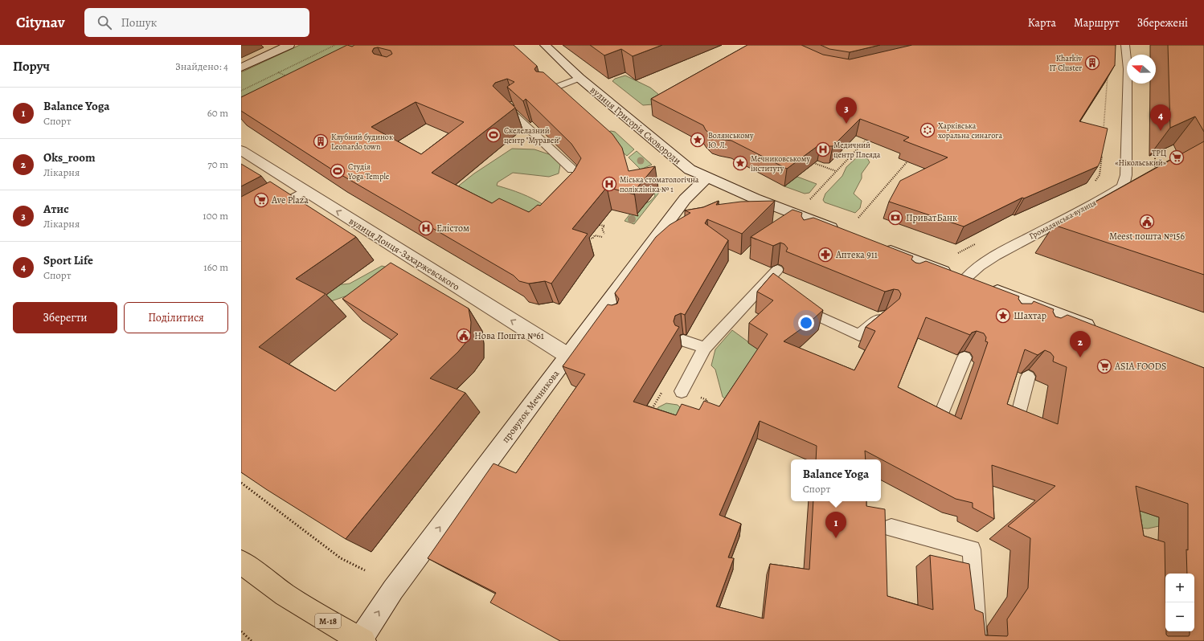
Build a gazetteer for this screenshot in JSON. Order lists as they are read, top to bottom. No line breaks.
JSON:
{"streets":{"main road":["М-18"],"street":["вулиця Григорія Сковороди","вулиця Донця-Захаржевського","провулок Мечникова"],"lane":["Громадянська вулиця"]},"crossings":[["вулиця Григорія Сковороди","провулок Мечникова"],["вулиця Донця-Захаржевського","провулок Мечникова"],["провулок Мечникова","М-18"]],"one_way":["вулиця Донця-Захаржевського","провулок Мечникова"],"places":{"building":["Kharkiv IT Cluster","Клубний будинок Leonardo town"],"synagogue":["Харківська хоральна синагога"],"sports":["Скелелазний центр \"Муравей\"","Студiя Yoga Temple"],"place":["Волянському Ю. Л.","Мечниковському інституту","Шахтар"],"hospital":["Медичний центр Плеяда","Міська стоматологічна поліклініка № 1","Елістом"],"supermarket":["ТРЦ «Нікольський»","Ave Plaza","ASIA FOODS"],"bank":["ПриватБанк"],"public building":["Meest пошта №156","Нова Пошта №61"],"pharmacy":["Аптека 911"]},"north":"left","page":{"header":"Citynav","search":"Пошук","nav":["Карта","Маршрут","Збережені"],"heading":["Поруч","Знайдено: 4"],"list":[{"mark":"1","name":"Balance Yoga","note":"Спорт","value":"60 m"},{"mark":"2","name":"Oks_room","note":"Лікарня","value":"70 m"},{"mark":"3","name":"Атис","note":"Лікарня","value":"100 m"},{"mark":"4","name":"Sport Life","note":"Спорт","value":"160 m"}],"pins":["3","4","2","1"],"buttons":["Зберегти","Поділитися"],"popup":["Balance Yoga","Спорт"],"map_buttons":["+","−"]}}
